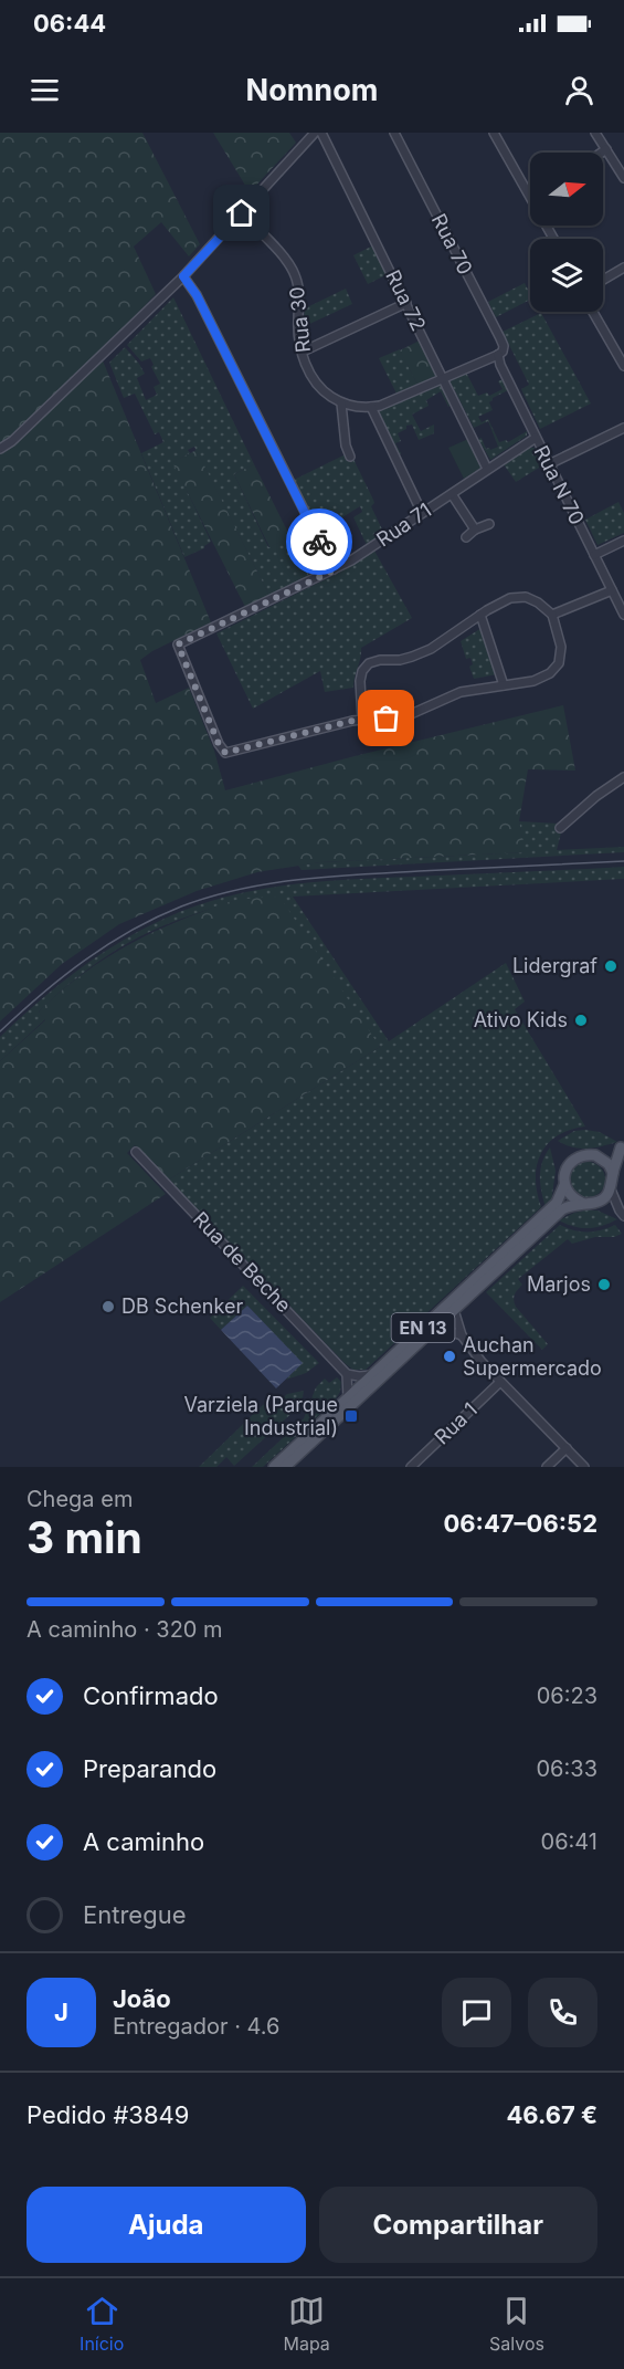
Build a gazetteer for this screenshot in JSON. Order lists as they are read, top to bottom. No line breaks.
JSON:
{"streets":{"main road":["EN 13"],"street":["Rua 70","Rua 72","Rua 30","Rua N 70","Rua 71","Rua de Beche","Rua 1"]},"crossings":[["Rua 70","Rua N 70"],["Rua 72","Rua 71"],["Rua N 70","Rua 71"]],"places":{"other":["Lidergraf","Ativo Kids","Marjos","DB Schenker","Auchan Supermercado"],"transit":["Varziela (Parque Industrial)"]},"north":"right","page":{"status":"06:44","header":"Nomnom","heading":["3 min","Chega em","06:47–06:52"],"panel":["João","Entregador · 4.6","Pedido #3849","46.67 €"],"bar":"A caminho · 320 m","list":[["Confirmado","06:23"],["Preparando","06:33"],["A caminho","06:41"],"Entregue"],"round":"J","buttons":["Ajuda","Compartilhar"],"tabs":["Início","Mapa","Salvos"]}}
